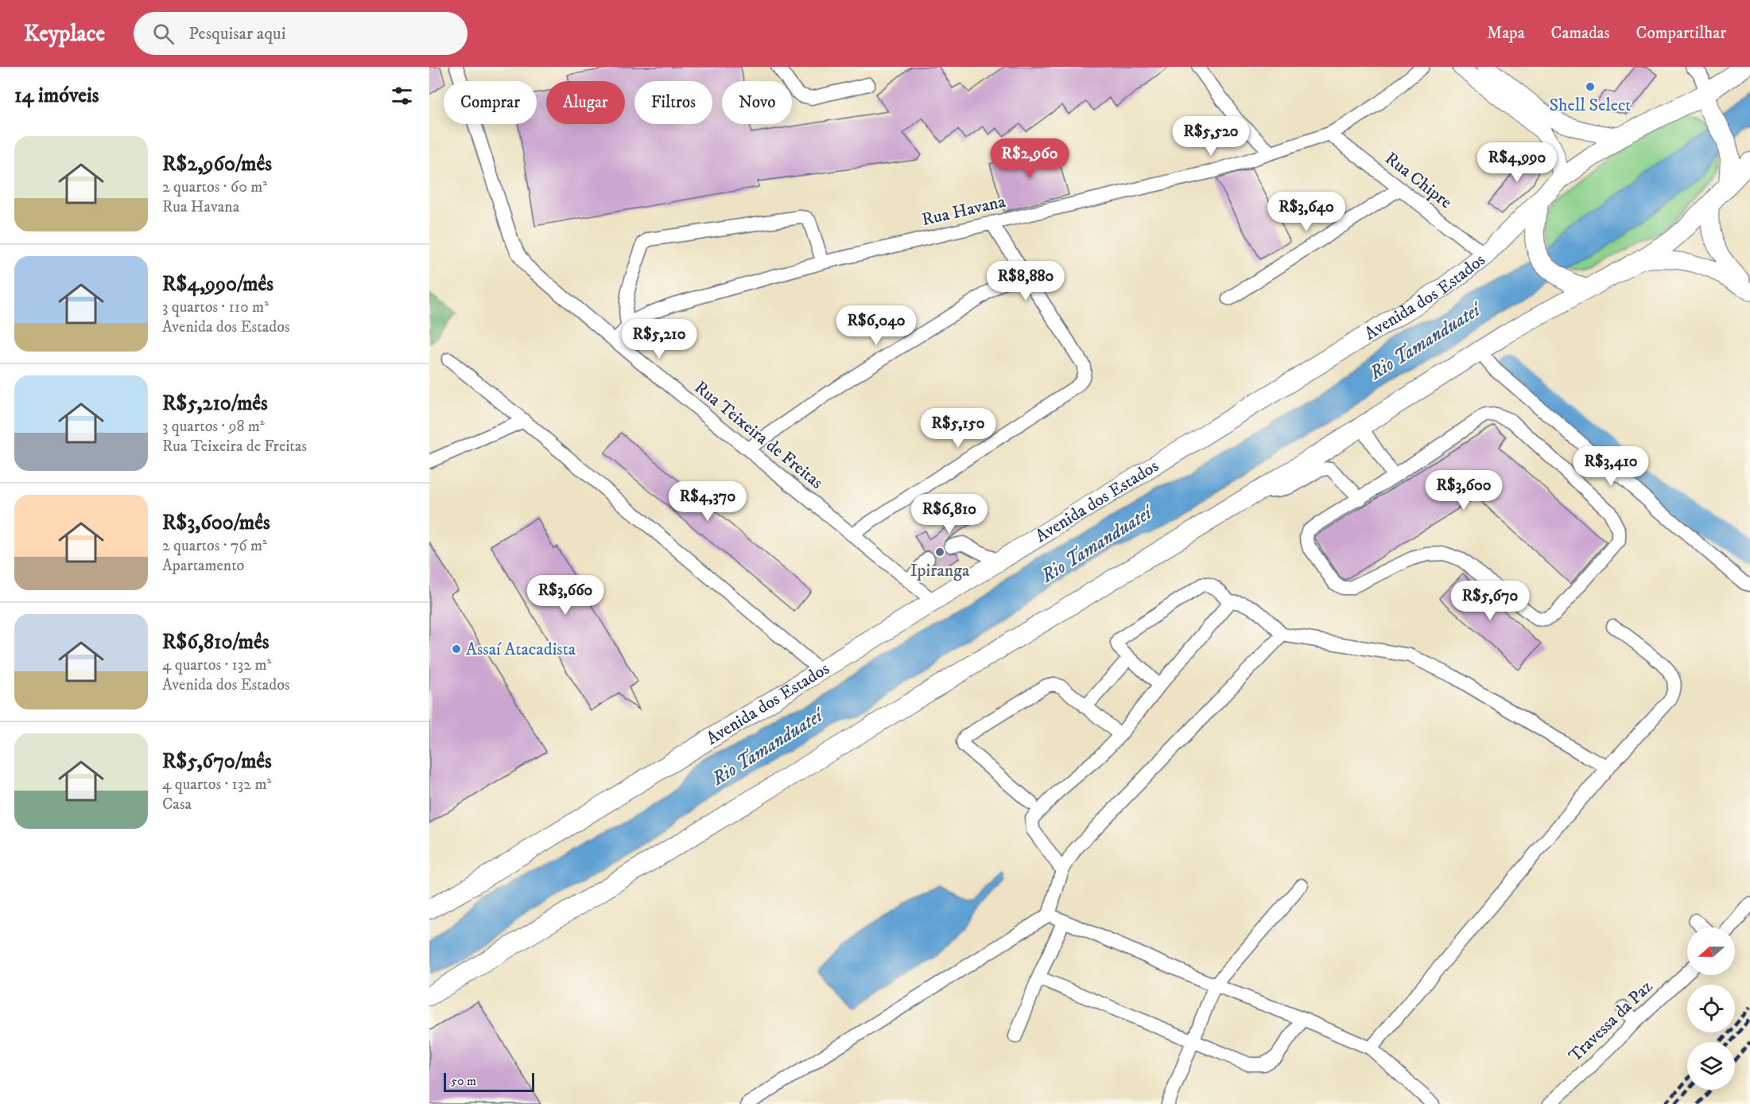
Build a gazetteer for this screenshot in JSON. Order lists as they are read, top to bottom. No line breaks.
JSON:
{"streets":{"highway":["Avenida dos Estados"],"street":["Rua Chipre","Rua Havana","Rua Teixeira de Freitas","Travessa da Paz"]},"crossings":[["Rua Chipre","Rua Havana"],["Rua Chipre","Avenida dos Estados"],["Rua Havana","Rua Teixeira de Freitas"],["Avenida dos Estados","Rua Teixeira de Freitas"]],"water":["Rio Tamanduateí"],"places":["Shell Select","Ipiranga","Assaí Atacadista"],"scale_bar":"50 m","north":"left","page":{"header":"Keyplace","search":"Pesquisar aqui","nav":["Mapa","Camadas","Compartilhar"],"heading":"14 imóveis","chip":["Comprar","Alugar","Filtros","Novo"],"price":["R$5,520","R$2,960","R$4,990","R$3,640","R$8,880","R$6,040","R$5,210","R$5,150","R$3,410","R$3,600","R$4,370","R$6,810","R$3,660","R$5,670"],"list":[{"name":"R$2,960/mês","note":"2 quartos · 60 m² · Rua Havana"},{"name":"R$4,990/mês","note":"3 quartos · 110 m² · Avenida dos Estados"},{"name":"R$5,210/mês","note":"3 quartos · 98 m² · Rua Teixeira de Freitas"},{"name":"R$3,600/mês","note":"2 quartos · 76 m² · Apartamento"},{"name":"R$6,810/mês","note":"4 quartos · 132 m² · Avenida dos Estados"},{"name":"R$5,670/mês","note":"4 quartos · 132 m² · Casa"}],"scale":"50 m"}}
